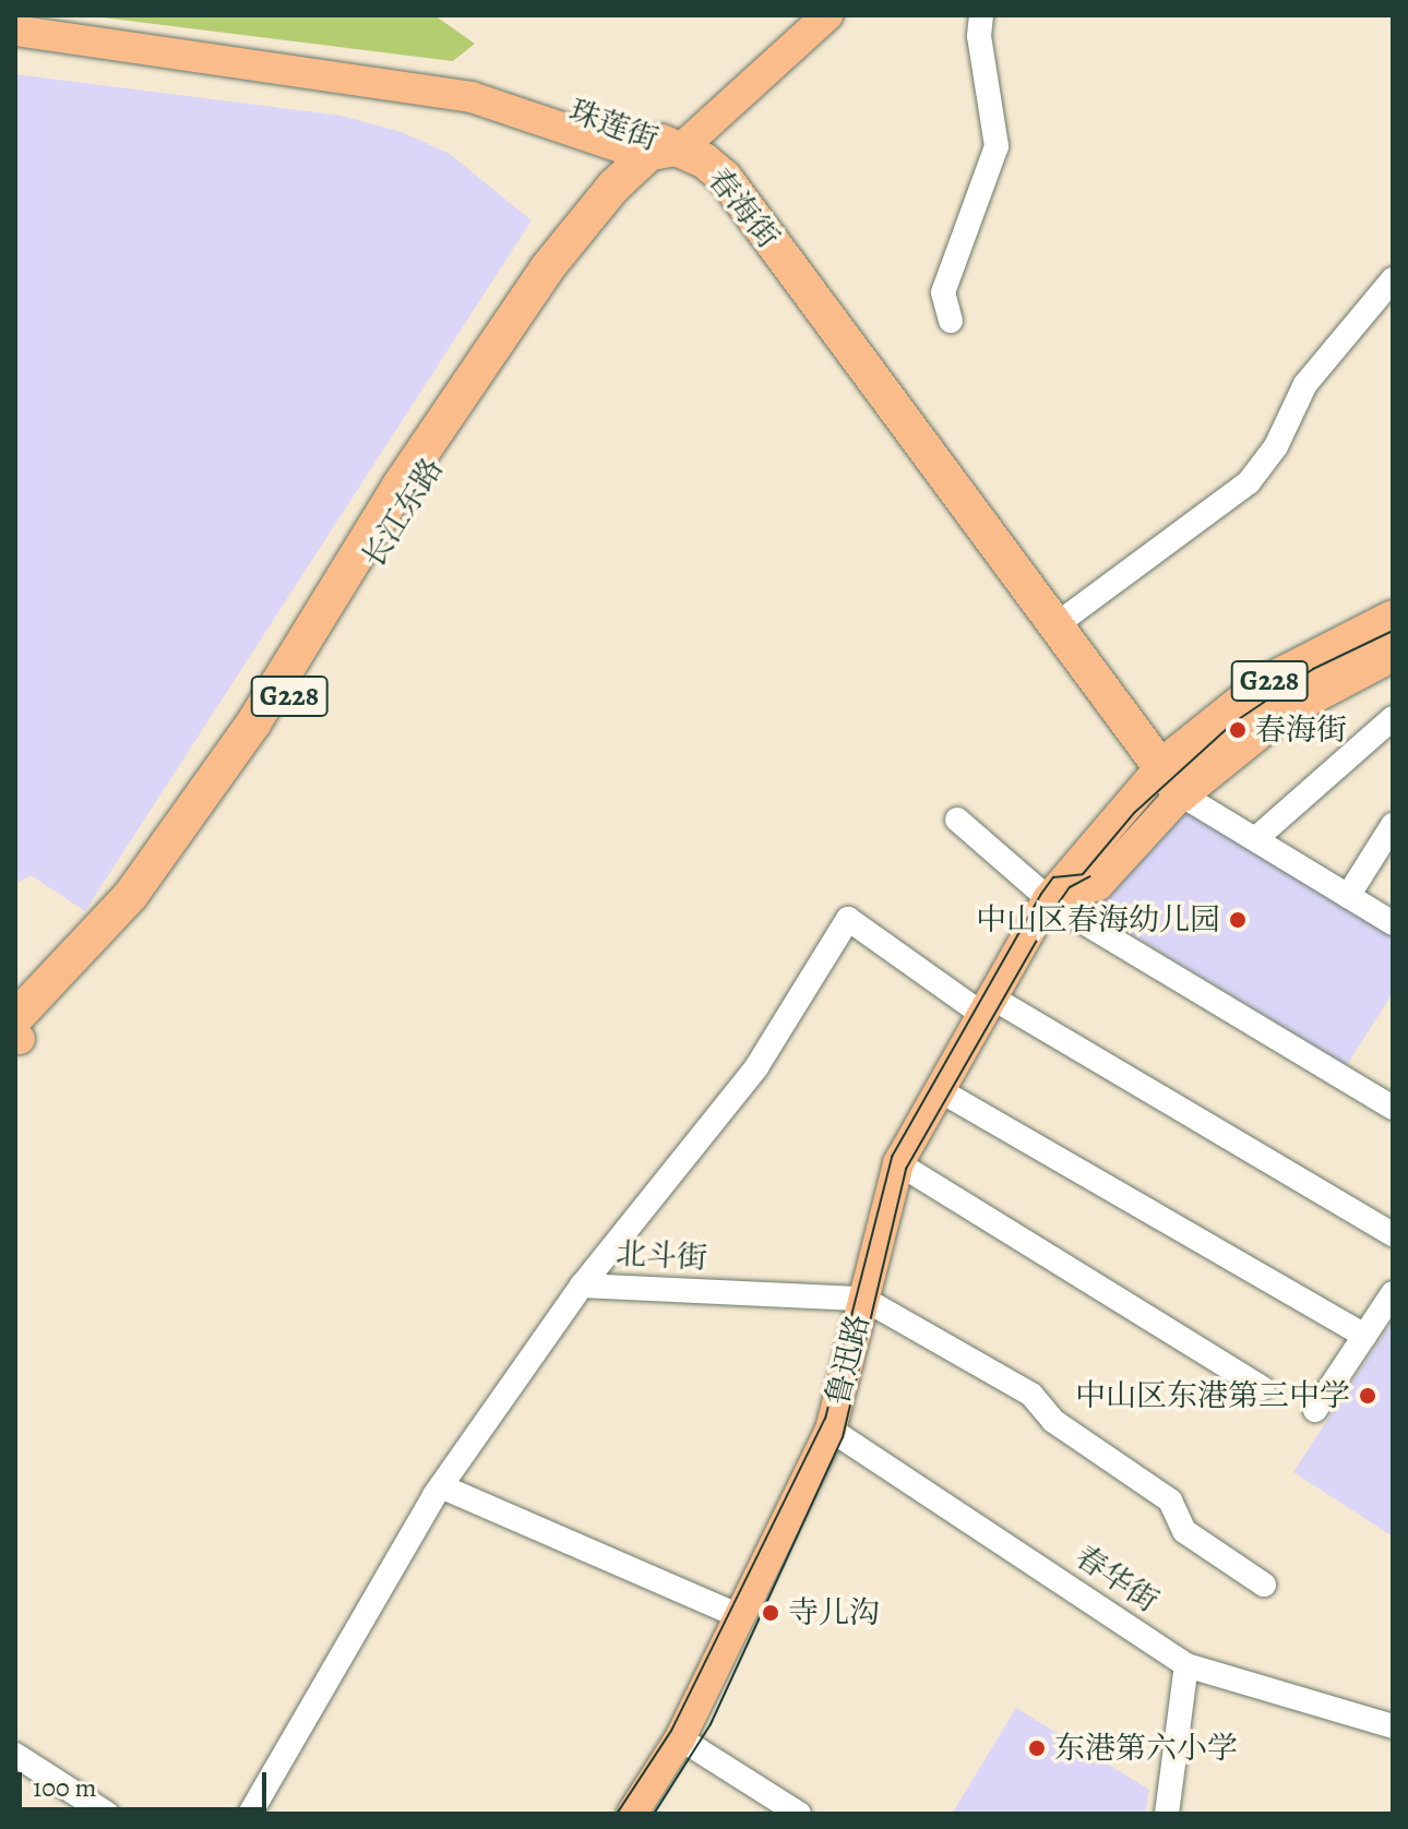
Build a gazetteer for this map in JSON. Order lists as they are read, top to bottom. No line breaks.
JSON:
{"streets":{"highway":["春海街","长江东路","G228"],"main road":["珠莲街","鲁迅路"],"street":["北斗街","春华街"]},"crossings":[["珠莲街","春海街"],["珠莲街","长江东路"],["春海街","长江东路"],["春海街","G228"],["春海街","鲁迅路"],["G228","鲁迅路"],["北斗街","鲁迅路"],["鲁迅路","春华街"]],"places":["春海街","中山区春海幼儿园","中山区东港第三中学","寺儿沟","东港第六小学"],"scale_bar":"100 m"}
